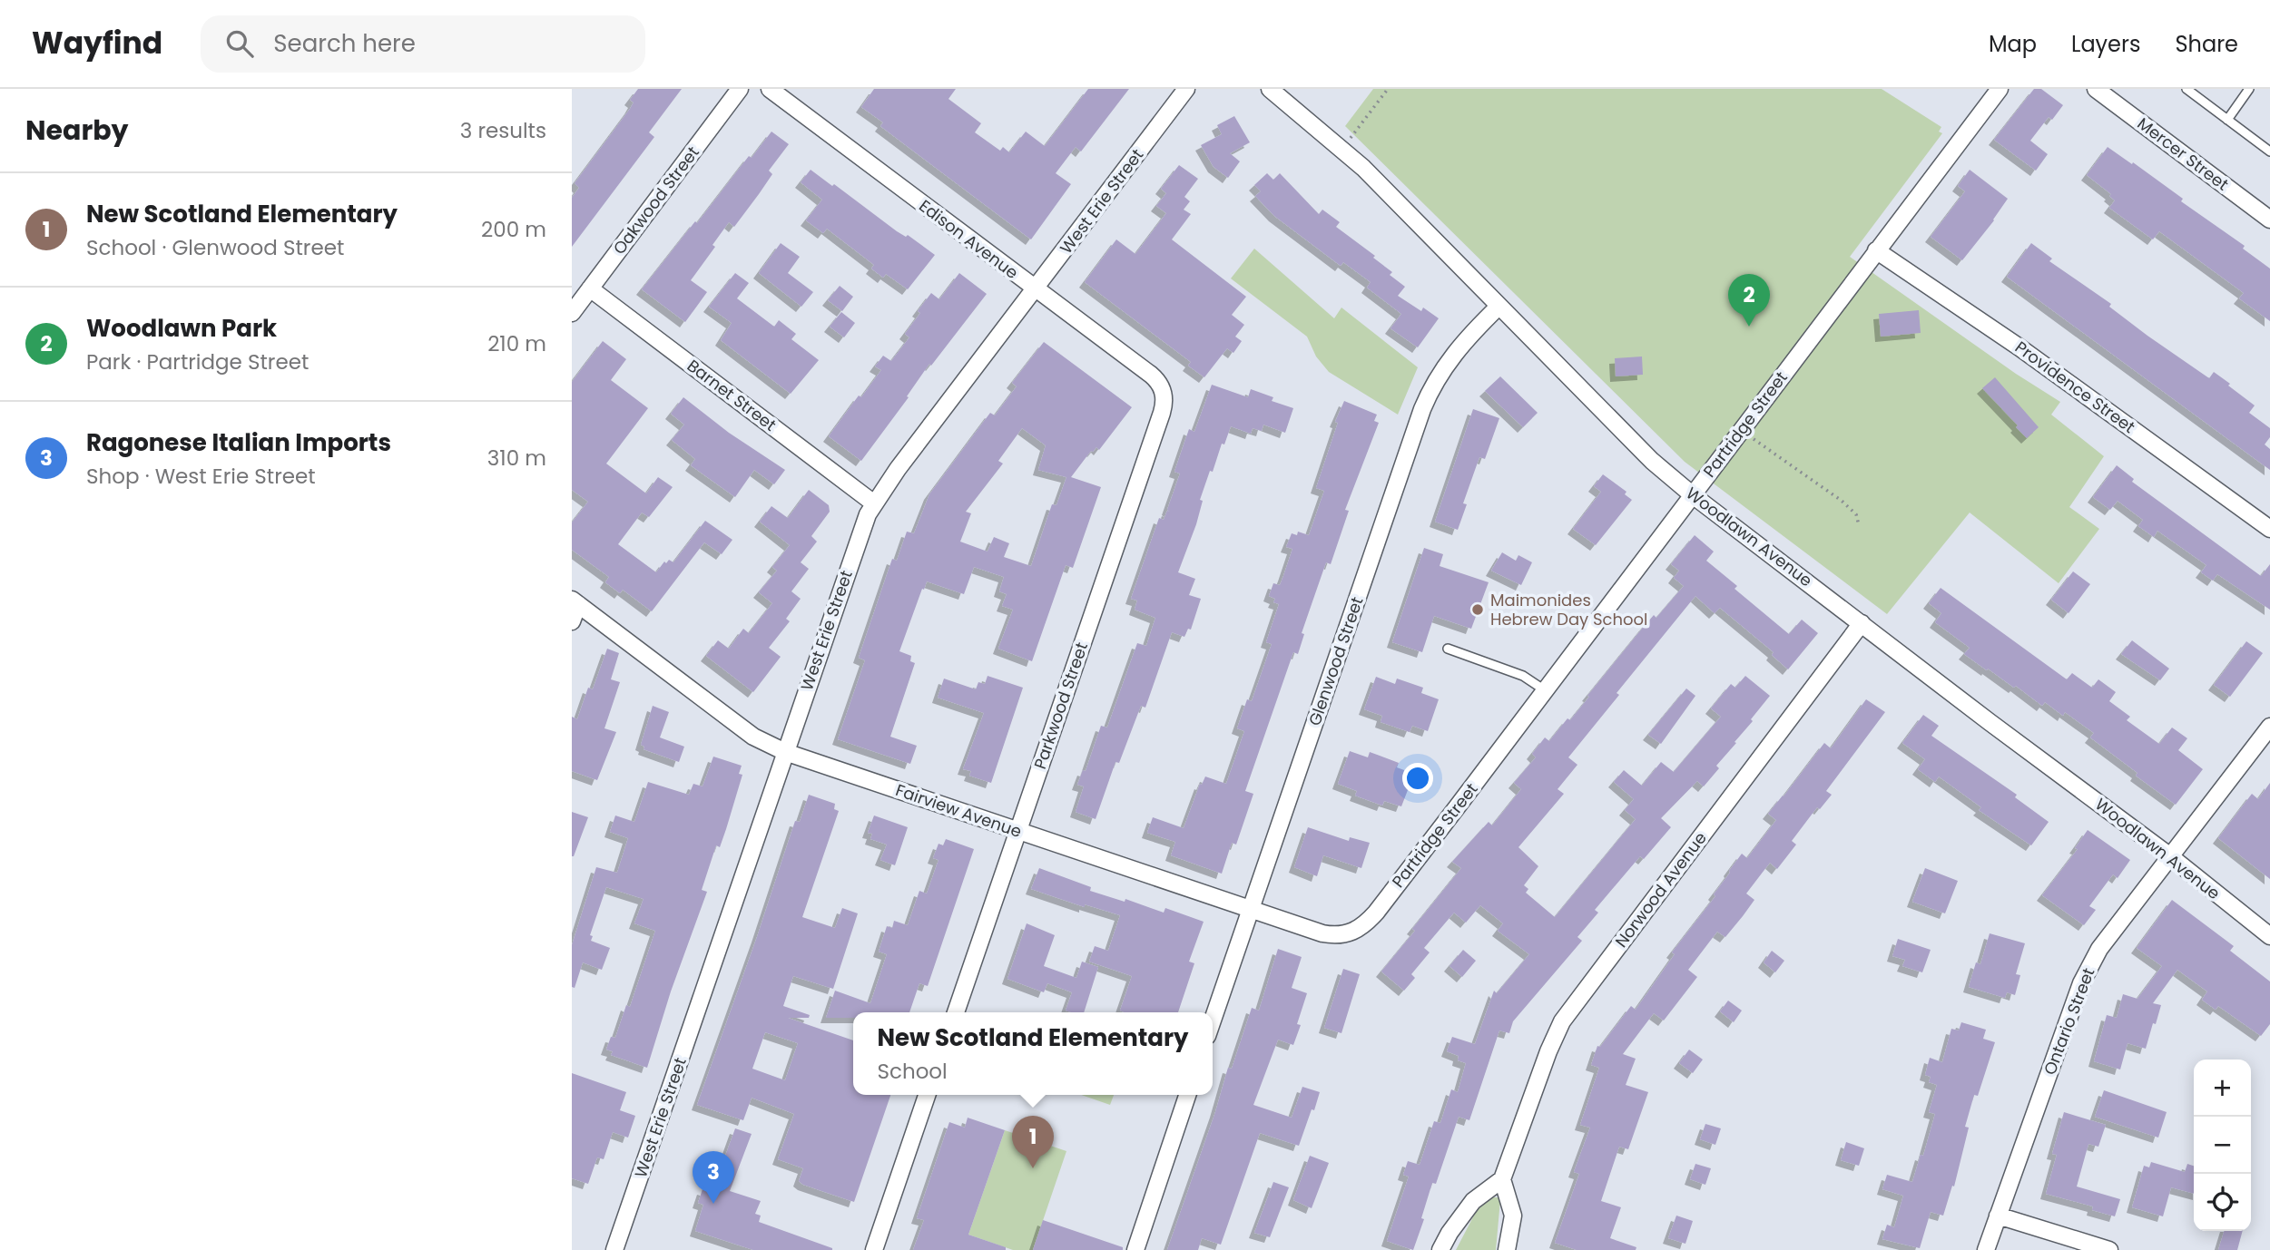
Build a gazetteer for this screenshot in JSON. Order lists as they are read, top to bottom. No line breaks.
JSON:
{"streets":{"street":["Mercer Street","Oakwood Street","West Erie Street","Edison Avenue","Providence Street","Barnet Street","Partridge Street","Woodlawn Avenue","Glenwood Street","Parkwood Street","Fairview Avenue","Norwood Avenue","Ontario Street"]},"crossings":[["Oakwood Street","Barnet Street"],["West Erie Street","Edison Avenue"],["West Erie Street","Barnet Street"],["West Erie Street","Fairview Avenue"],["Edison Avenue","Parkwood Street"],["Providence Street","Partridge Street"],["Partridge Street","Woodlawn Avenue"],["Partridge Street","Fairview Avenue"],["Woodlawn Avenue","Glenwood Street"],["Woodlawn Avenue","Norwood Avenue"],["Woodlawn Avenue","Ontario Street"],["Glenwood Street","Fairview Avenue"],["Parkwood Street","Fairview Avenue"]],"places":["Maimonides Hebrew Day School"],"page":{"header":"Wayfind","search":"Search here","nav":["Map","Layers","Share"],"heading":["Nearby","3 results"],"list":[{"mark":"1","name":"New Scotland Elementary","note":"School · Glenwood Street","value":"200 m"},{"mark":"2","name":"Woodlawn Park","note":"Park · Partridge Street","value":"210 m"},{"mark":"3","name":"Ragonese Italian Imports","note":"Shop · West Erie Street","value":"310 m"}],"pins":["2","1","3"],"popup":["New Scotland Elementary","School"],"map_buttons":["+","−"]}}
